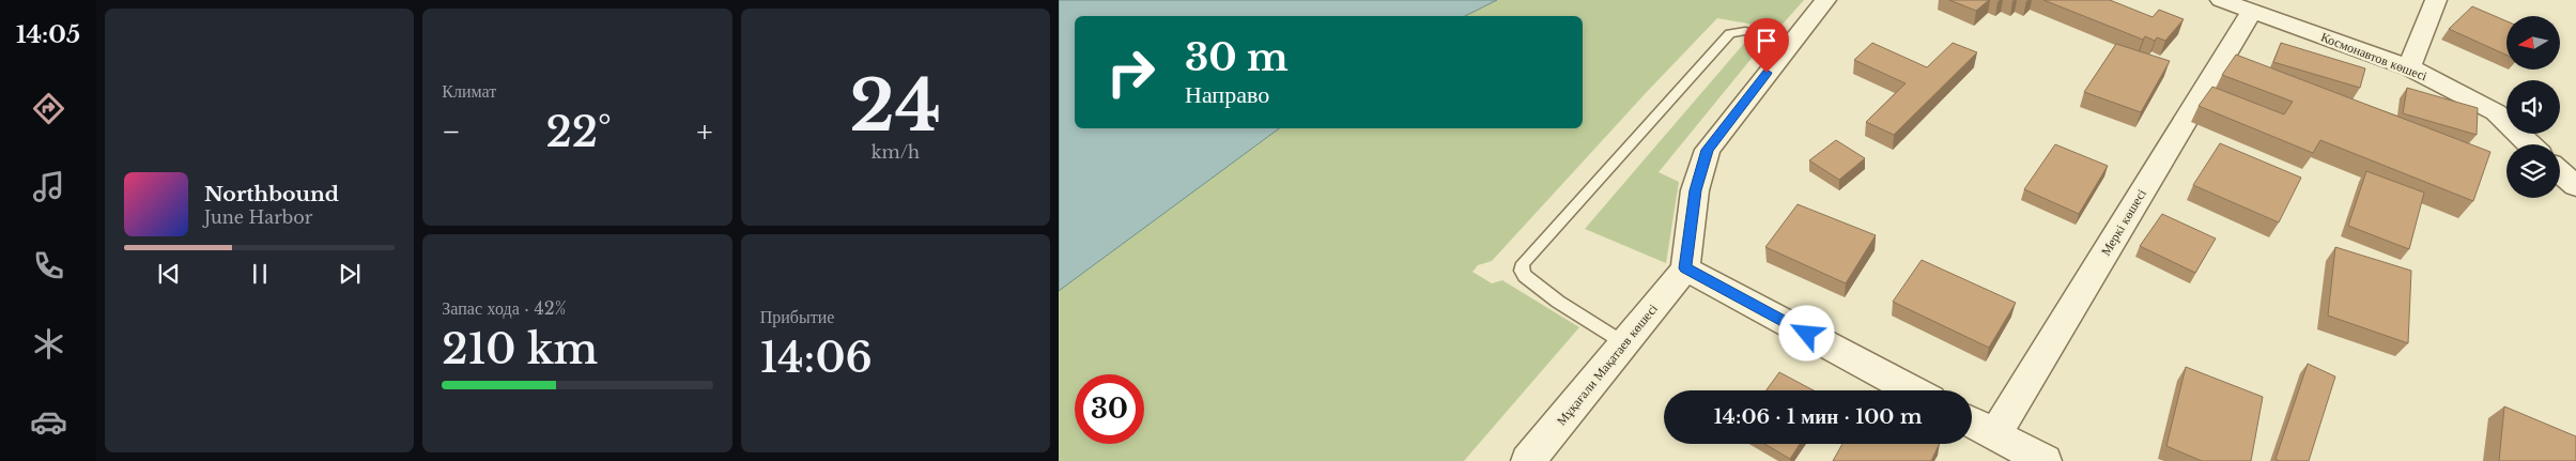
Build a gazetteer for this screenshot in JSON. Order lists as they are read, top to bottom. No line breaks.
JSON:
{"streets":{"street":["Космонавтов көшесі","Меркі көшесі","Мұқағали Мақатаев көшесі"]},"crossings":[["Космонавтов көшесі","Меркі көшесі"]],"north":"left","page":{"tabs":"14:05","tile":["Климат",["24","km/h"],["Запас хода · 42%","210 km"],["Прибытие","14:06"]],"turn":["30 m","Направо"],"heat":["−","22°","+"],"song":["Northbound","June Harbor"],"limit":"30","trip":"14:06 · 1 мин · 100 m"}}
